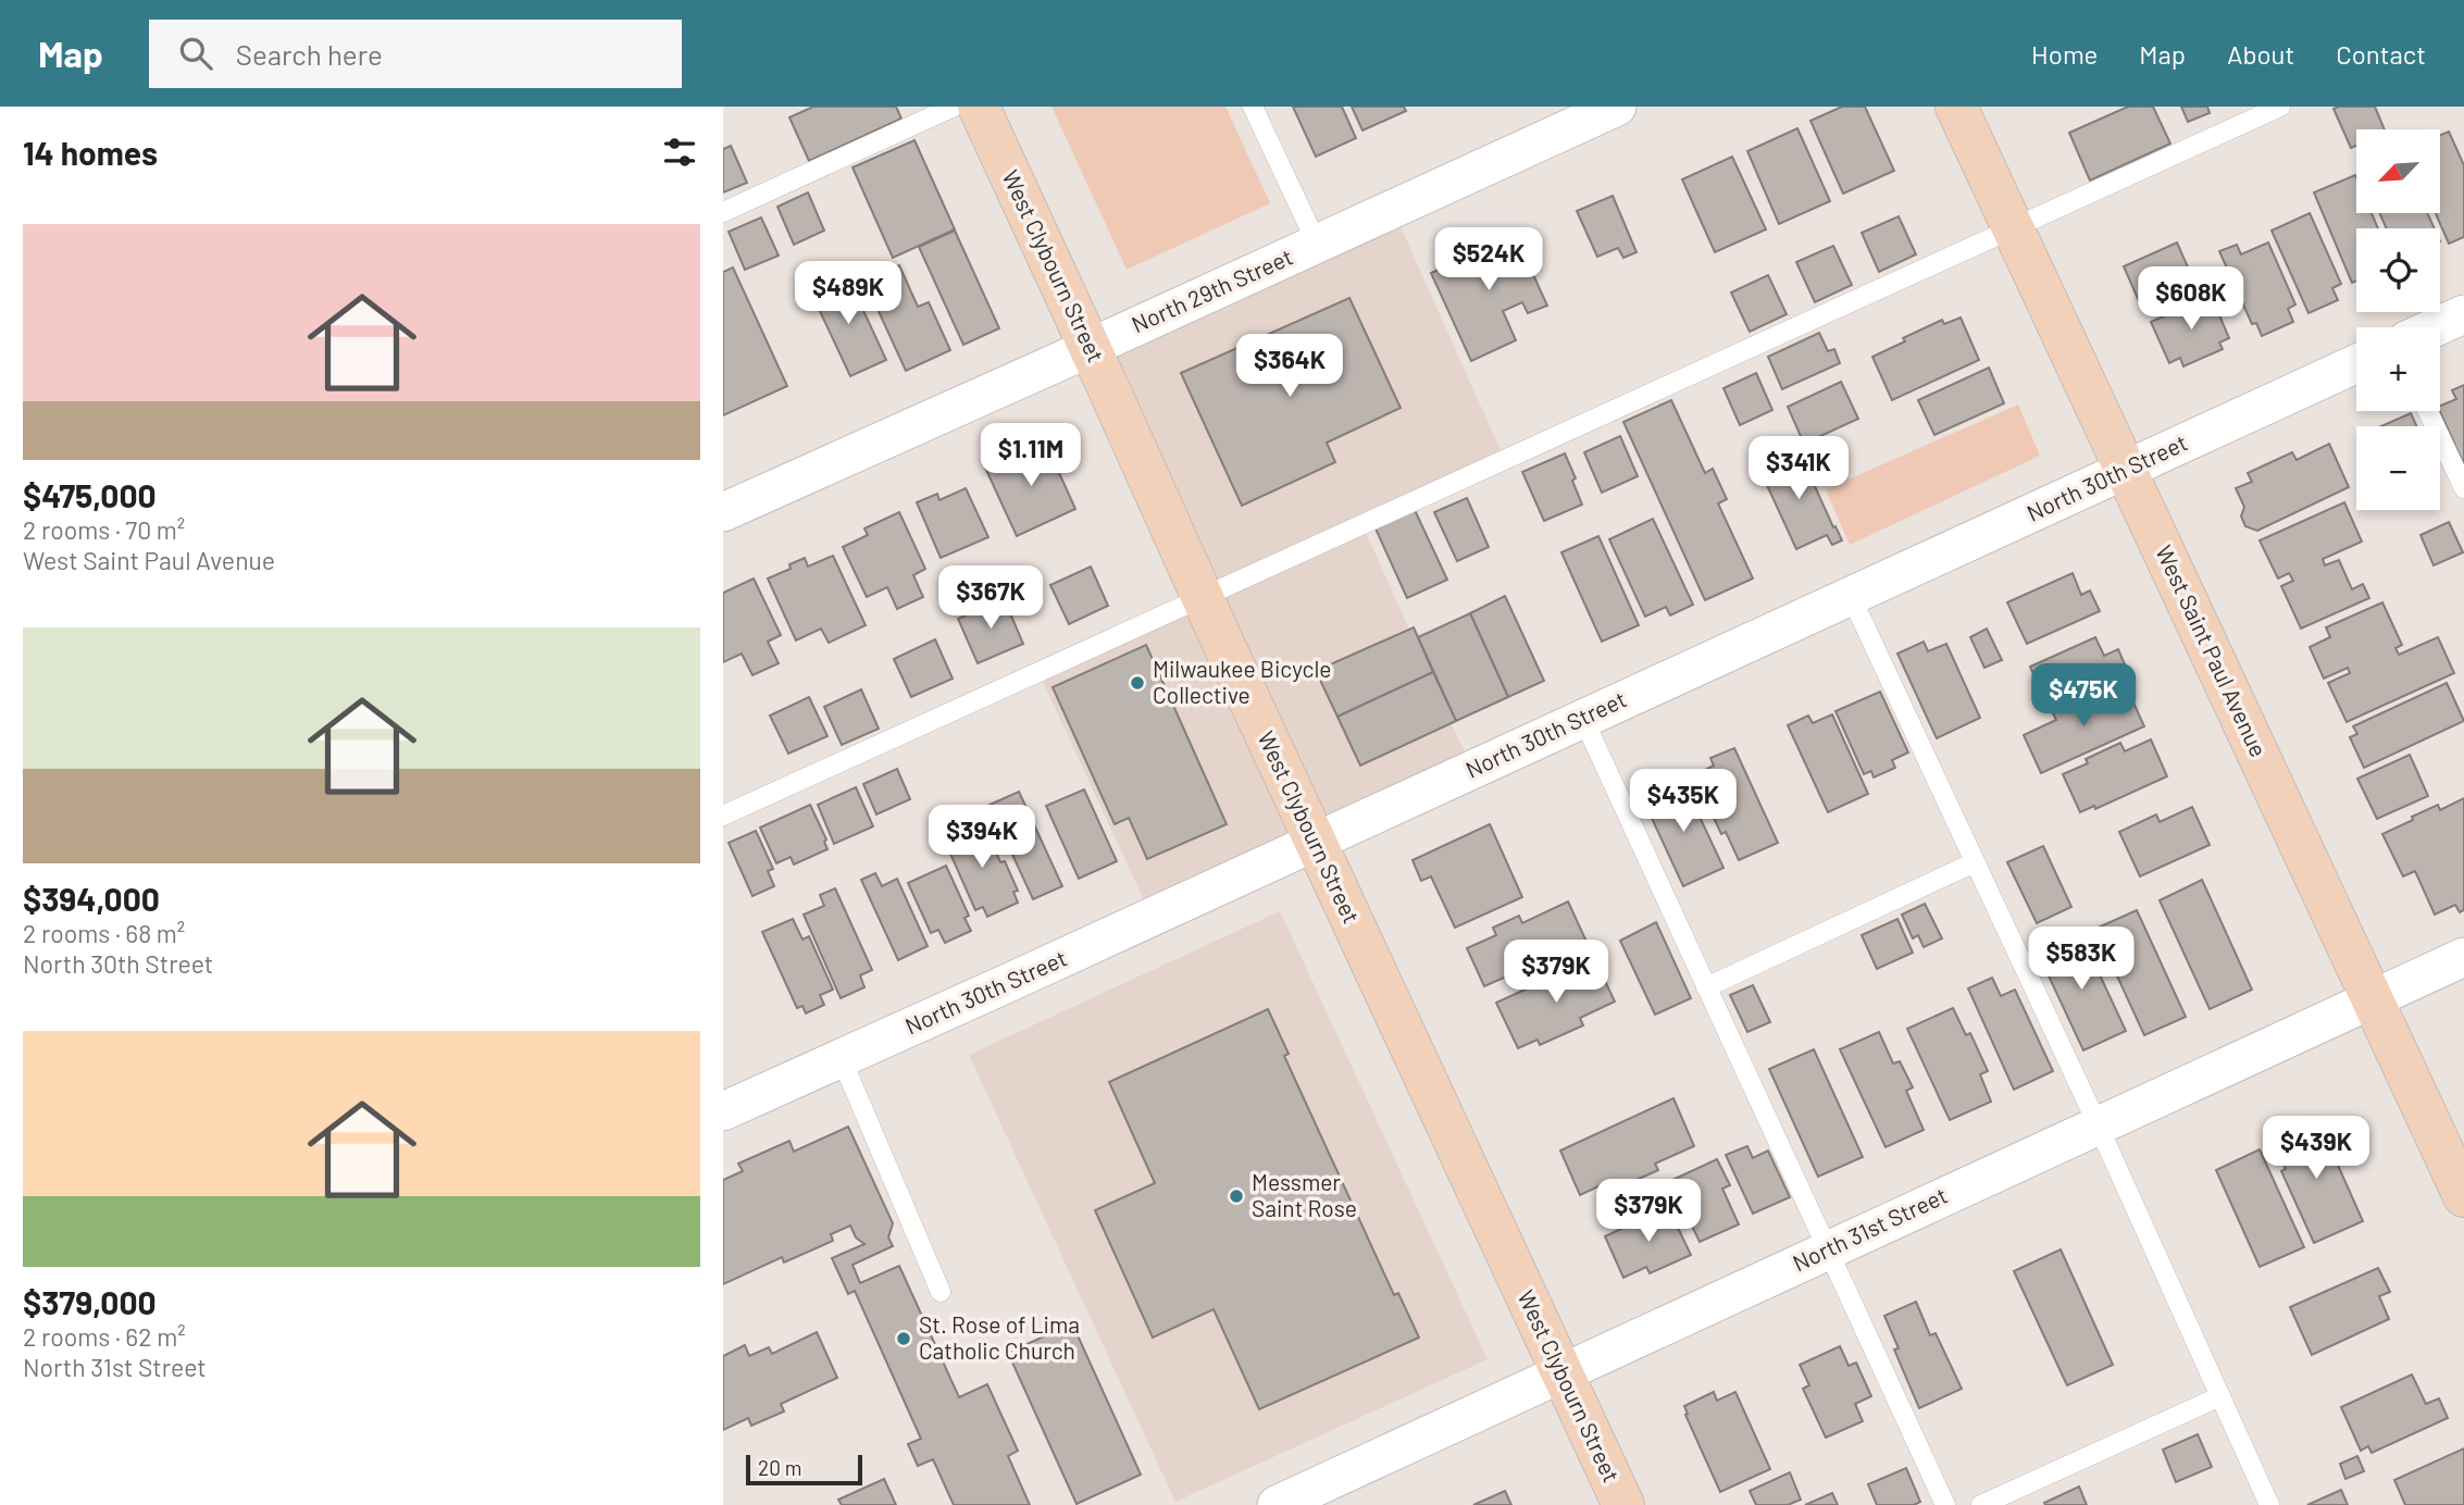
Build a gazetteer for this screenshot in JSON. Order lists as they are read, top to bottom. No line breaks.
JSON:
{"streets":{"street":["West Clybourn Street","North 29th Street","North 30th Street","West Saint Paul Avenue","North 31st Street"]},"crossings":[["West Clybourn Street","North 29th Street"],["West Clybourn Street","North 30th Street"],["West Clybourn Street","North 31st Street"],["North 30th Street","West Saint Paul Avenue"],["West Saint Paul Avenue","North 31st Street"]],"places":["Milwaukee Bicycle Collective","Messmer Saint Rose","St. Rose of Lima Catholic Church"],"scale_bar":"20 m","north":"bottom left","page":{"header":"Map","search":"Search here","nav":["Home","Map","About","Contact"],"heading":"14 homes","map_buttons":["+","−"],"list":[{"name":"$475,000","note":"2 rooms · 70 m² · West Saint Paul Avenue"},{"name":"$394,000","note":"2 rooms · 68 m² · North 30th Street"},{"name":"$379,000","note":"2 rooms · 62 m² · North 31st Street"}],"price":["$524K","$489K","$608K","$364K","$1.11M","$341K","$367K","$475K","$435K","$394K","$583K","$379K","$439K","$379K"],"scale":"20 m"}}
